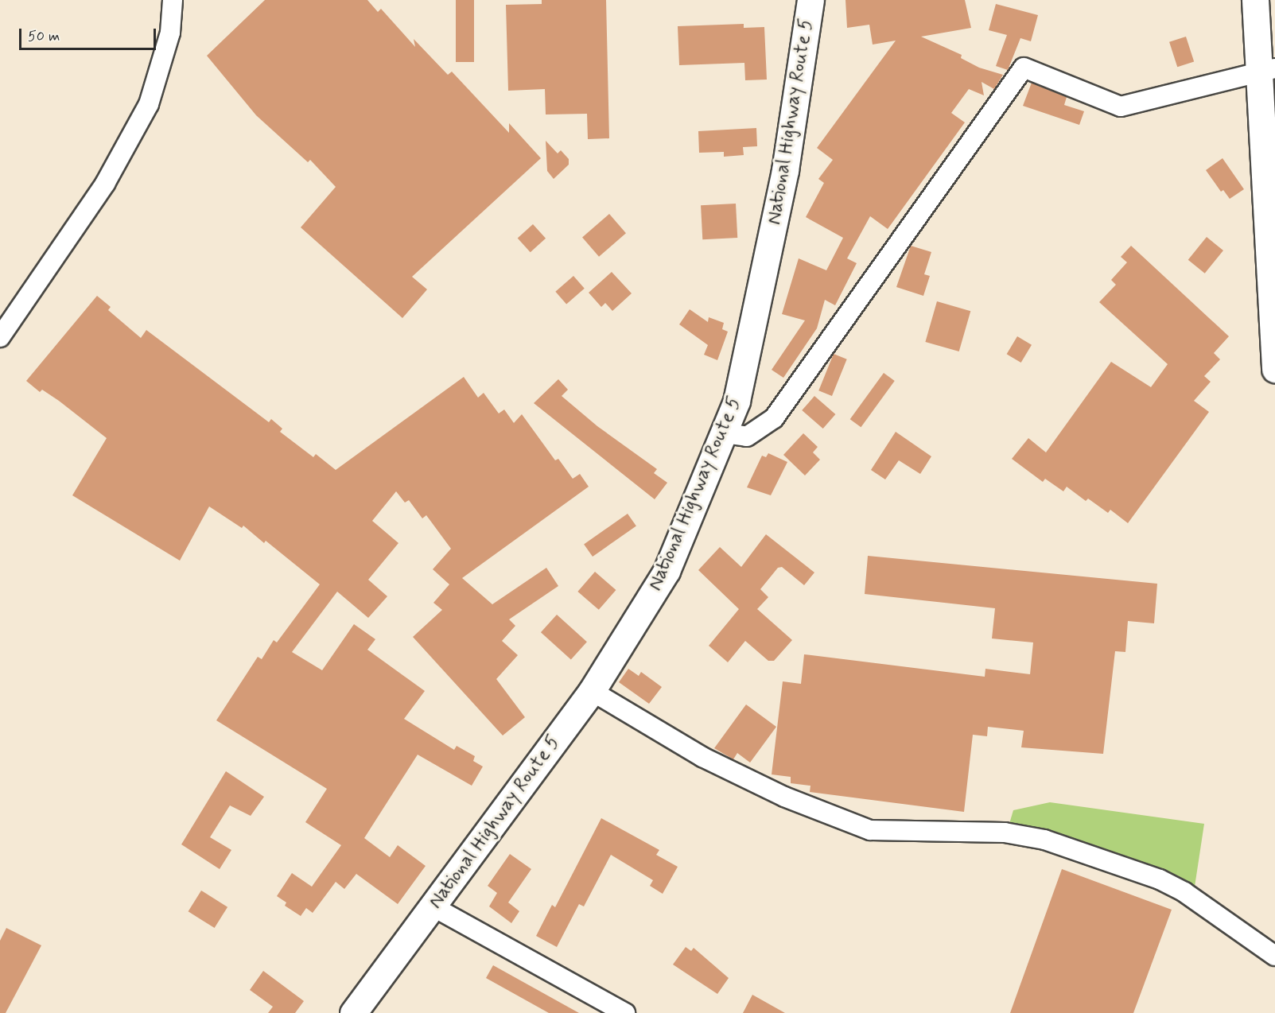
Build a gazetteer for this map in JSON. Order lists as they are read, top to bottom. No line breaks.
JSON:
{"streets":{"highway":["National Highway Route 5"]},"scale_bar":"50 m"}
